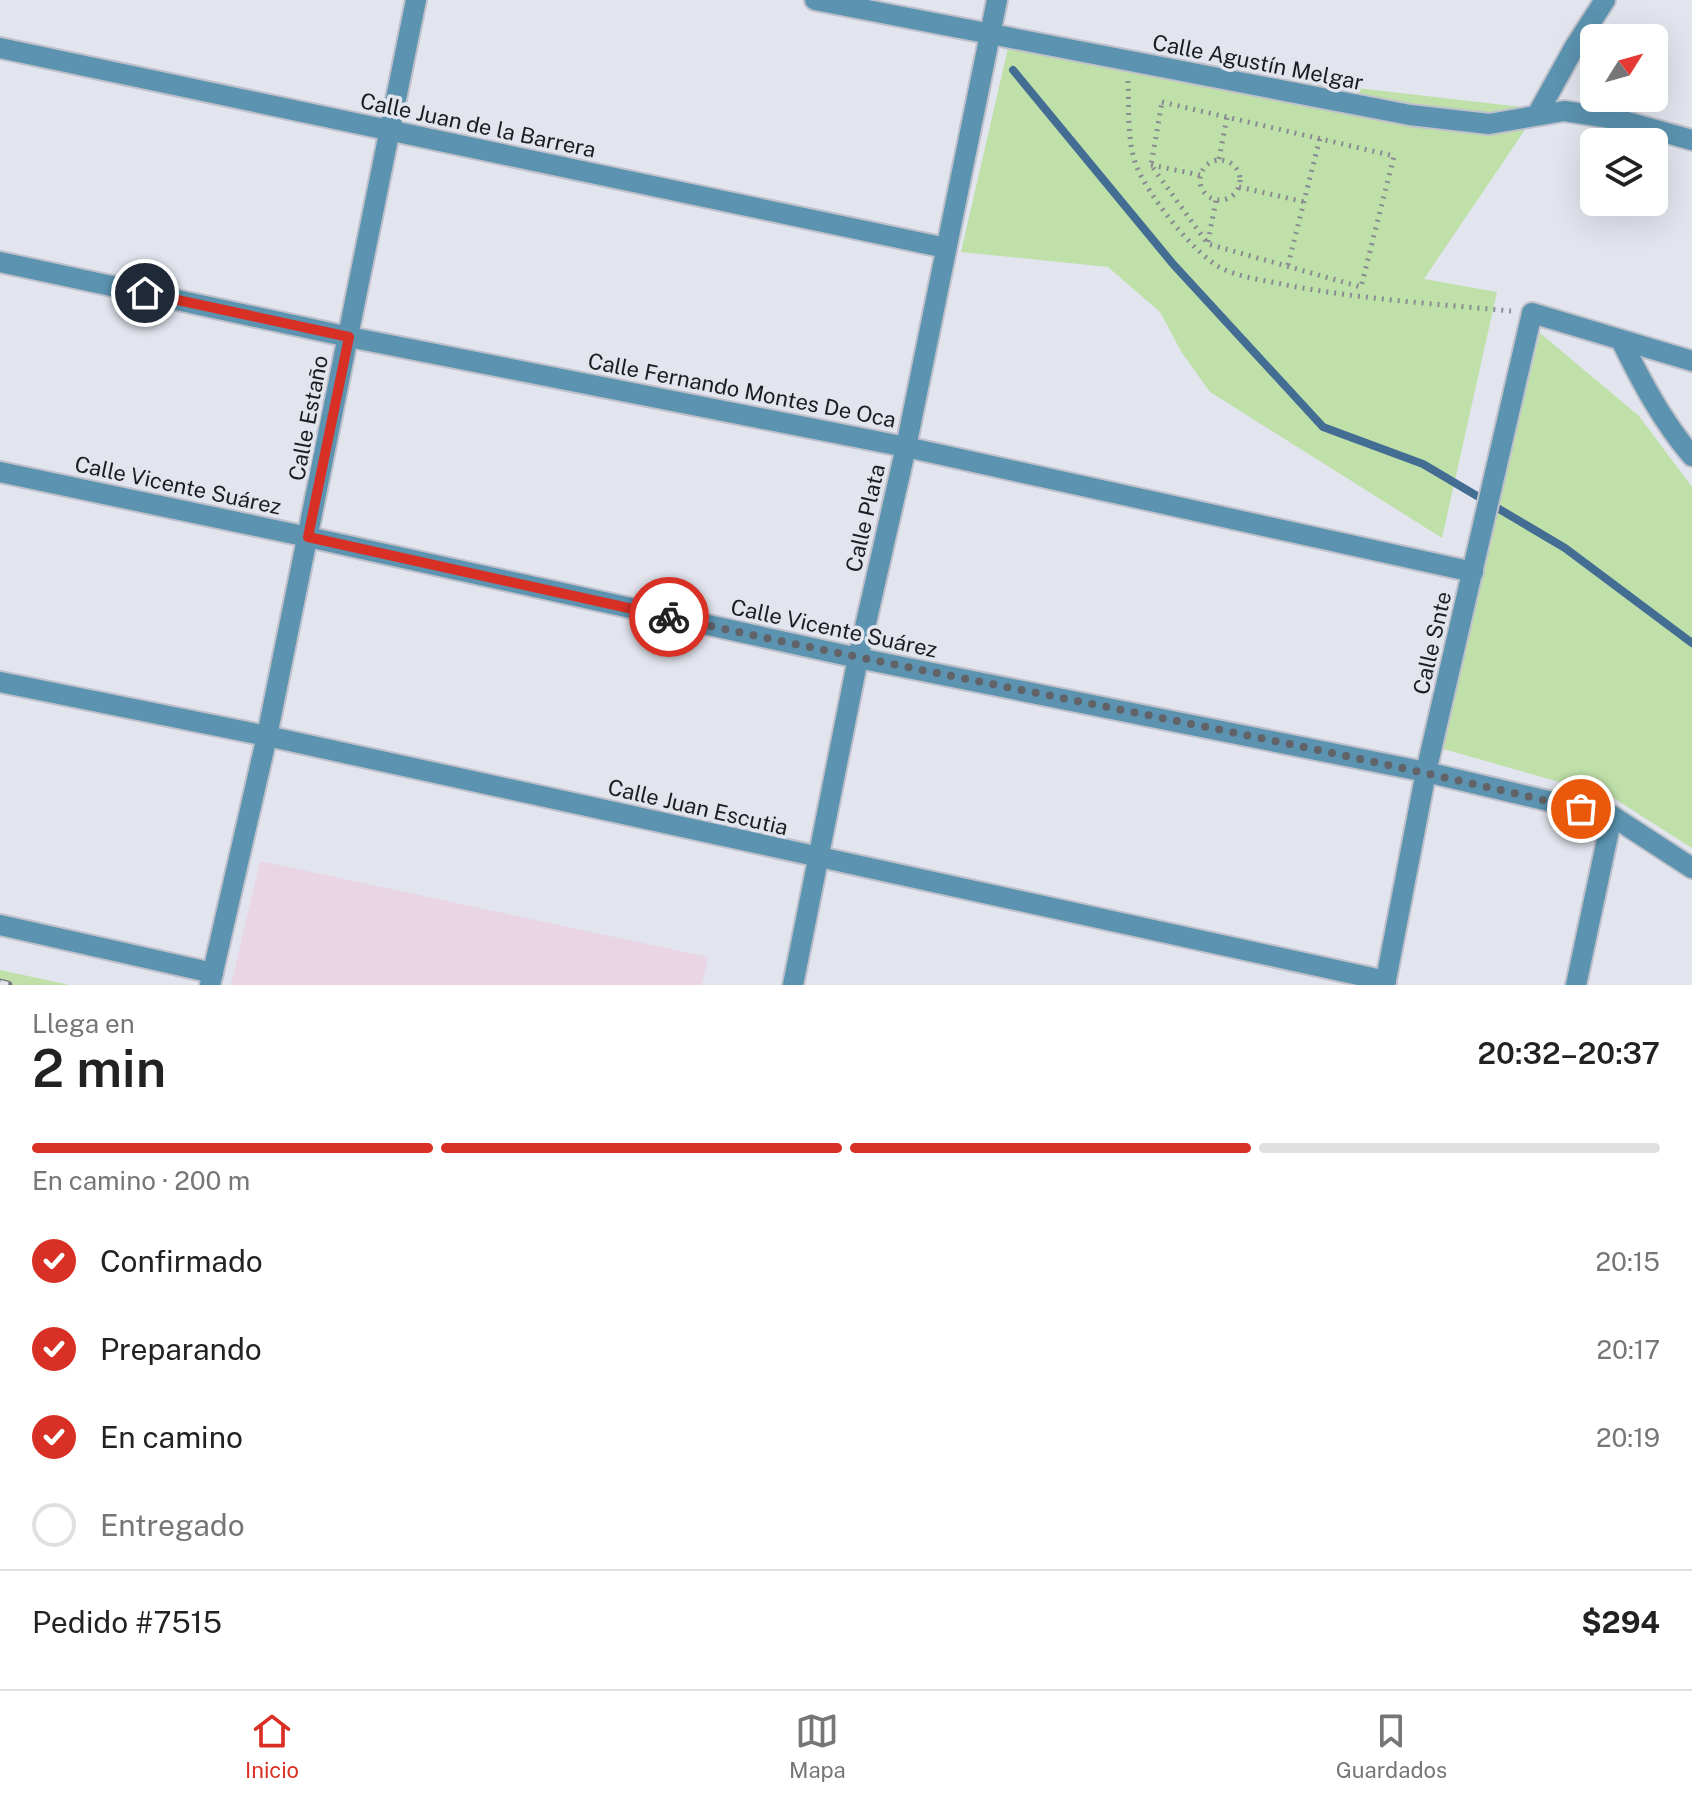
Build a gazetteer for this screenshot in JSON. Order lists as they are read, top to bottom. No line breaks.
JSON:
{"streets":{"street":["Calle Agustín Melgar","Calle Juan de la Barrera","Calle Fernando Montes De Oca","Calle Estaño","Calle Vicente Suárez","Calle Plata","Calle Snte","Calle Juan Escutia"]},"crossings":[["Calle Agustín Melgar","Calle Plata"],["Calle Juan de la Barrera","Calle Estaño"],["Calle Juan de la Barrera","Calle Plata"],["Calle Fernando Montes De Oca","Calle Estaño"],["Calle Fernando Montes De Oca","Calle Plata"],["Calle Fernando Montes De Oca","Calle Snte"],["Calle Estaño","Calle Vicente Suárez"],["Calle Estaño","Calle Juan Escutia"],["Calle Vicente Suárez","Calle Plata"],["Calle Vicente Suárez","Calle Snte"],["Calle Plata","Calle Juan Escutia"],["Calle Snte","Calle Juan Escutia"]],"north":"top right","page":{"heading":["2 min","Llega en","20:32–20:37"],"panel":["Pedido #7515","$294"],"bar":"En camino · 200 m","list":[["Confirmado","20:15"],["Preparando","20:17"],["En camino","20:19"],"Entregado"],"tabs":["Inicio","Mapa","Guardados"]}}
